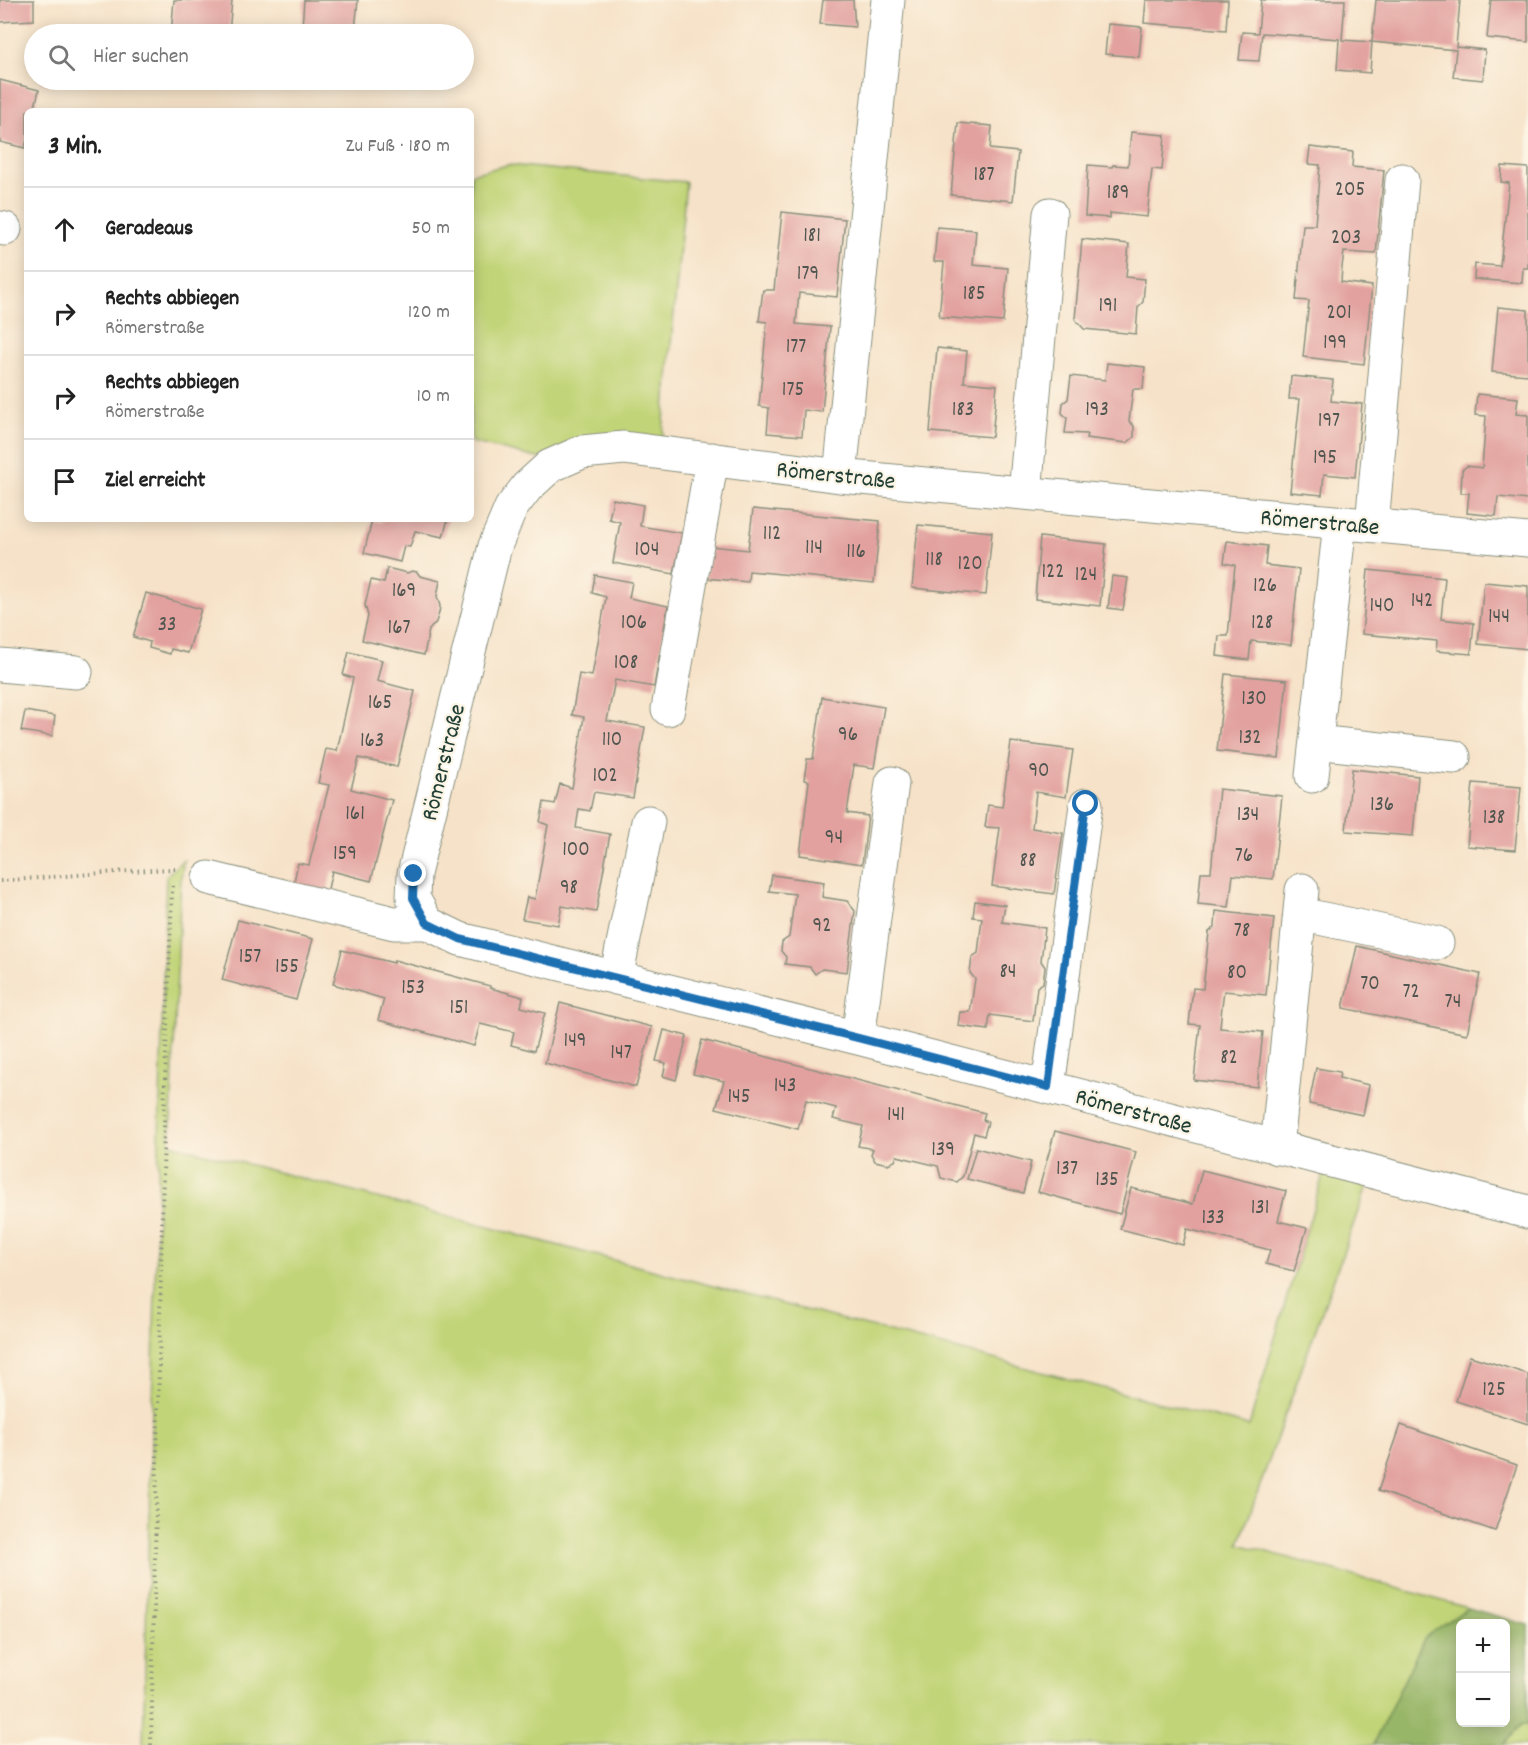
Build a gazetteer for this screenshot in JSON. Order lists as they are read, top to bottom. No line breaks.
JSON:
{"streets":{"street":["Römerstraße"]},"house_numbers":["187","205","189","181","203","179","185","191","201","199","177","175","183","193","197","195","112","114","104","116","118","120","122","124","126","169","142","140","144","106","128","33","167","108","130","165","96","132","110","163","90","102","136","161","134","138","94","100","159","76","88","98","92","78","157","155","84","80","70","153","72","74","151","149","147","82","143","145","141","139","137","135","131","133","125"],"page":{"search":"Hier suchen","heading":["3 Min.","Zu Fuß · 180 m"],"list":[["Geradeaus","50 m"],["Rechts abbiegen","Römerstraße","120 m"],["Rechts abbiegen","Römerstraße","10 m"],"Ziel erreicht"],"map_buttons":["+","−"]}}
